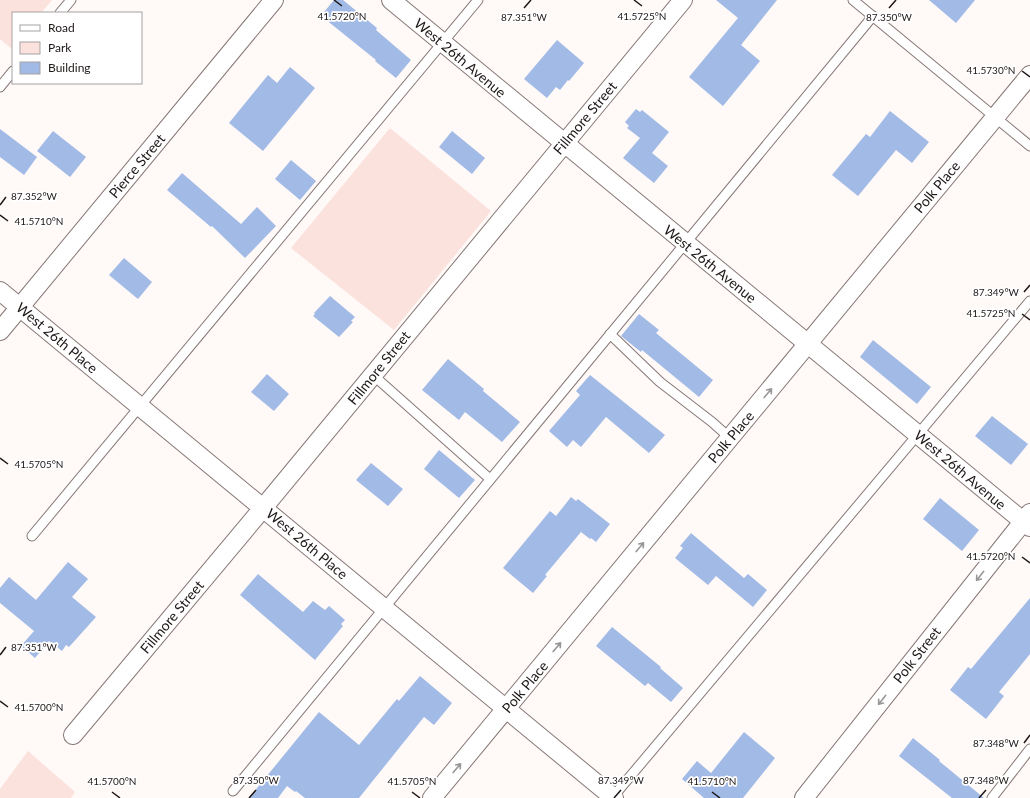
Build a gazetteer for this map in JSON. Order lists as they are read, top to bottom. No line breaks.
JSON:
{"streets":{"street":["West 26th Avenue","Fillmore Street","Pierce Street","Polk Place","West 26th Place","Polk Street"]},"crossings":[["West 26th Avenue","Fillmore Street"],["West 26th Avenue","Polk Place"],["West 26th Avenue","Polk Street"],["Fillmore Street","West 26th Place"],["Pierce Street","West 26th Place"],["Polk Place","West 26th Place"]],"one_way":["Polk Place","Polk Street"],"legend":["Road","Park","Building"],"coordinates":["41.5720°N","41.5725°N","87.351°W","87.350°W","41.5730°N","87.352°W","41.5710°N","87.349°W","41.5705°N","41.5700°N","87.348°W"]}
